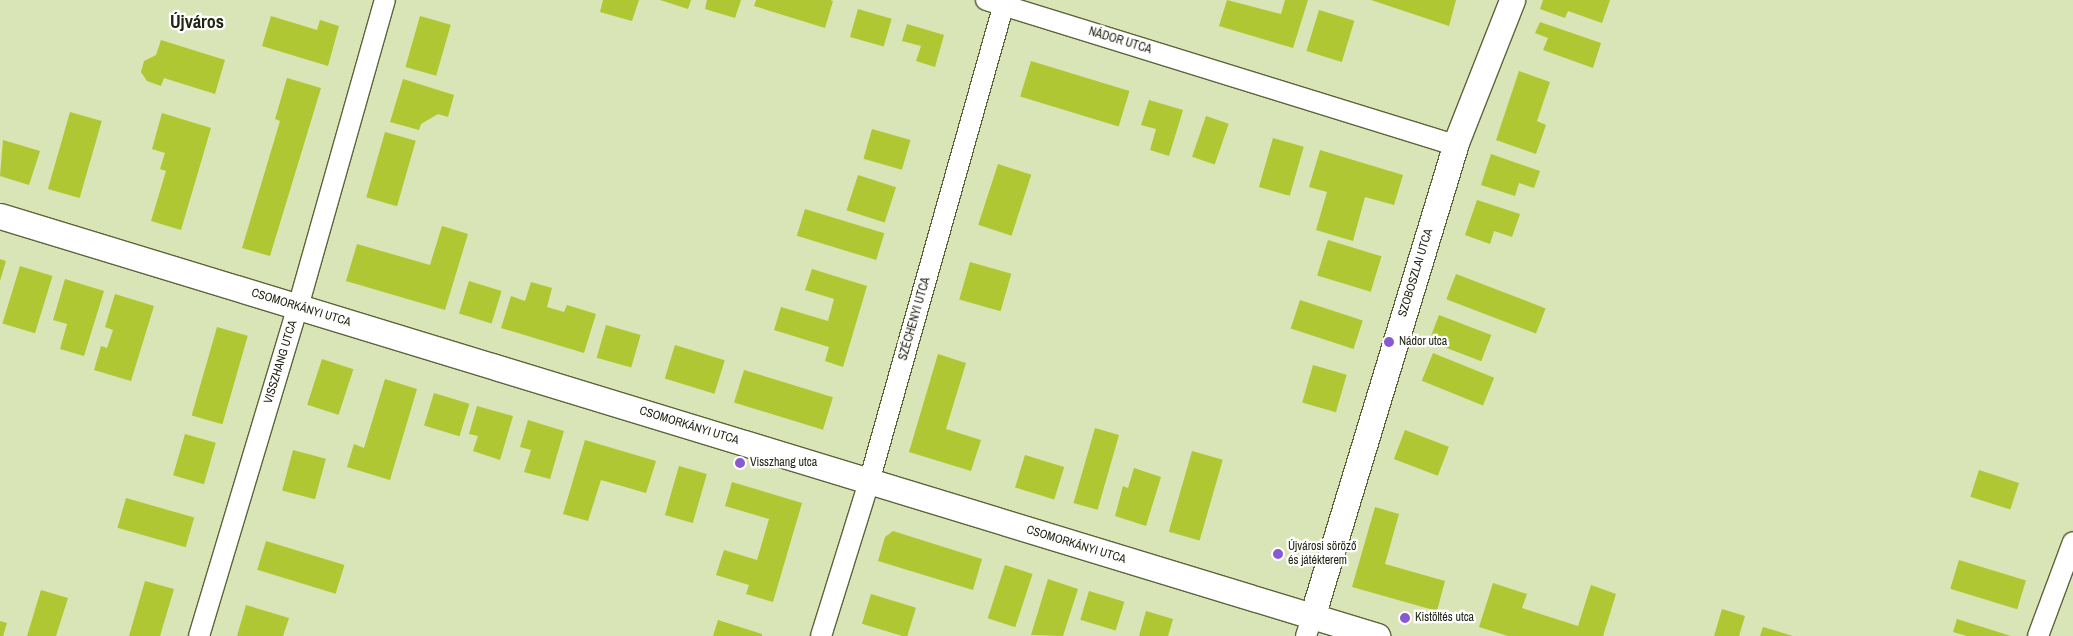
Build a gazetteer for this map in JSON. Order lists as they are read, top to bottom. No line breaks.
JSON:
{"streets":{"street":["NÁDOR UTCA","SZOBOSZLAI UTCA","CSOMORKÁNYI UTCA","SZÉCHENYI UTCA","VISSZHANG UTCA"]},"crossings":[["NÁDOR UTCA","SZOBOSZLAI UTCA"],["NÁDOR UTCA","SZÉCHENYI UTCA"],["SZOBOSZLAI UTCA","CSOMORKÁNYI UTCA"],["CSOMORKÁNYI UTCA","SZÉCHENYI UTCA"],["CSOMORKÁNYI UTCA","VISSZHANG UTCA"]],"districts":["Újváros"],"places":["Nádor utca","Visszhang utca","Újvárosi söröző és játékterem","Kistöltés utca"]}
